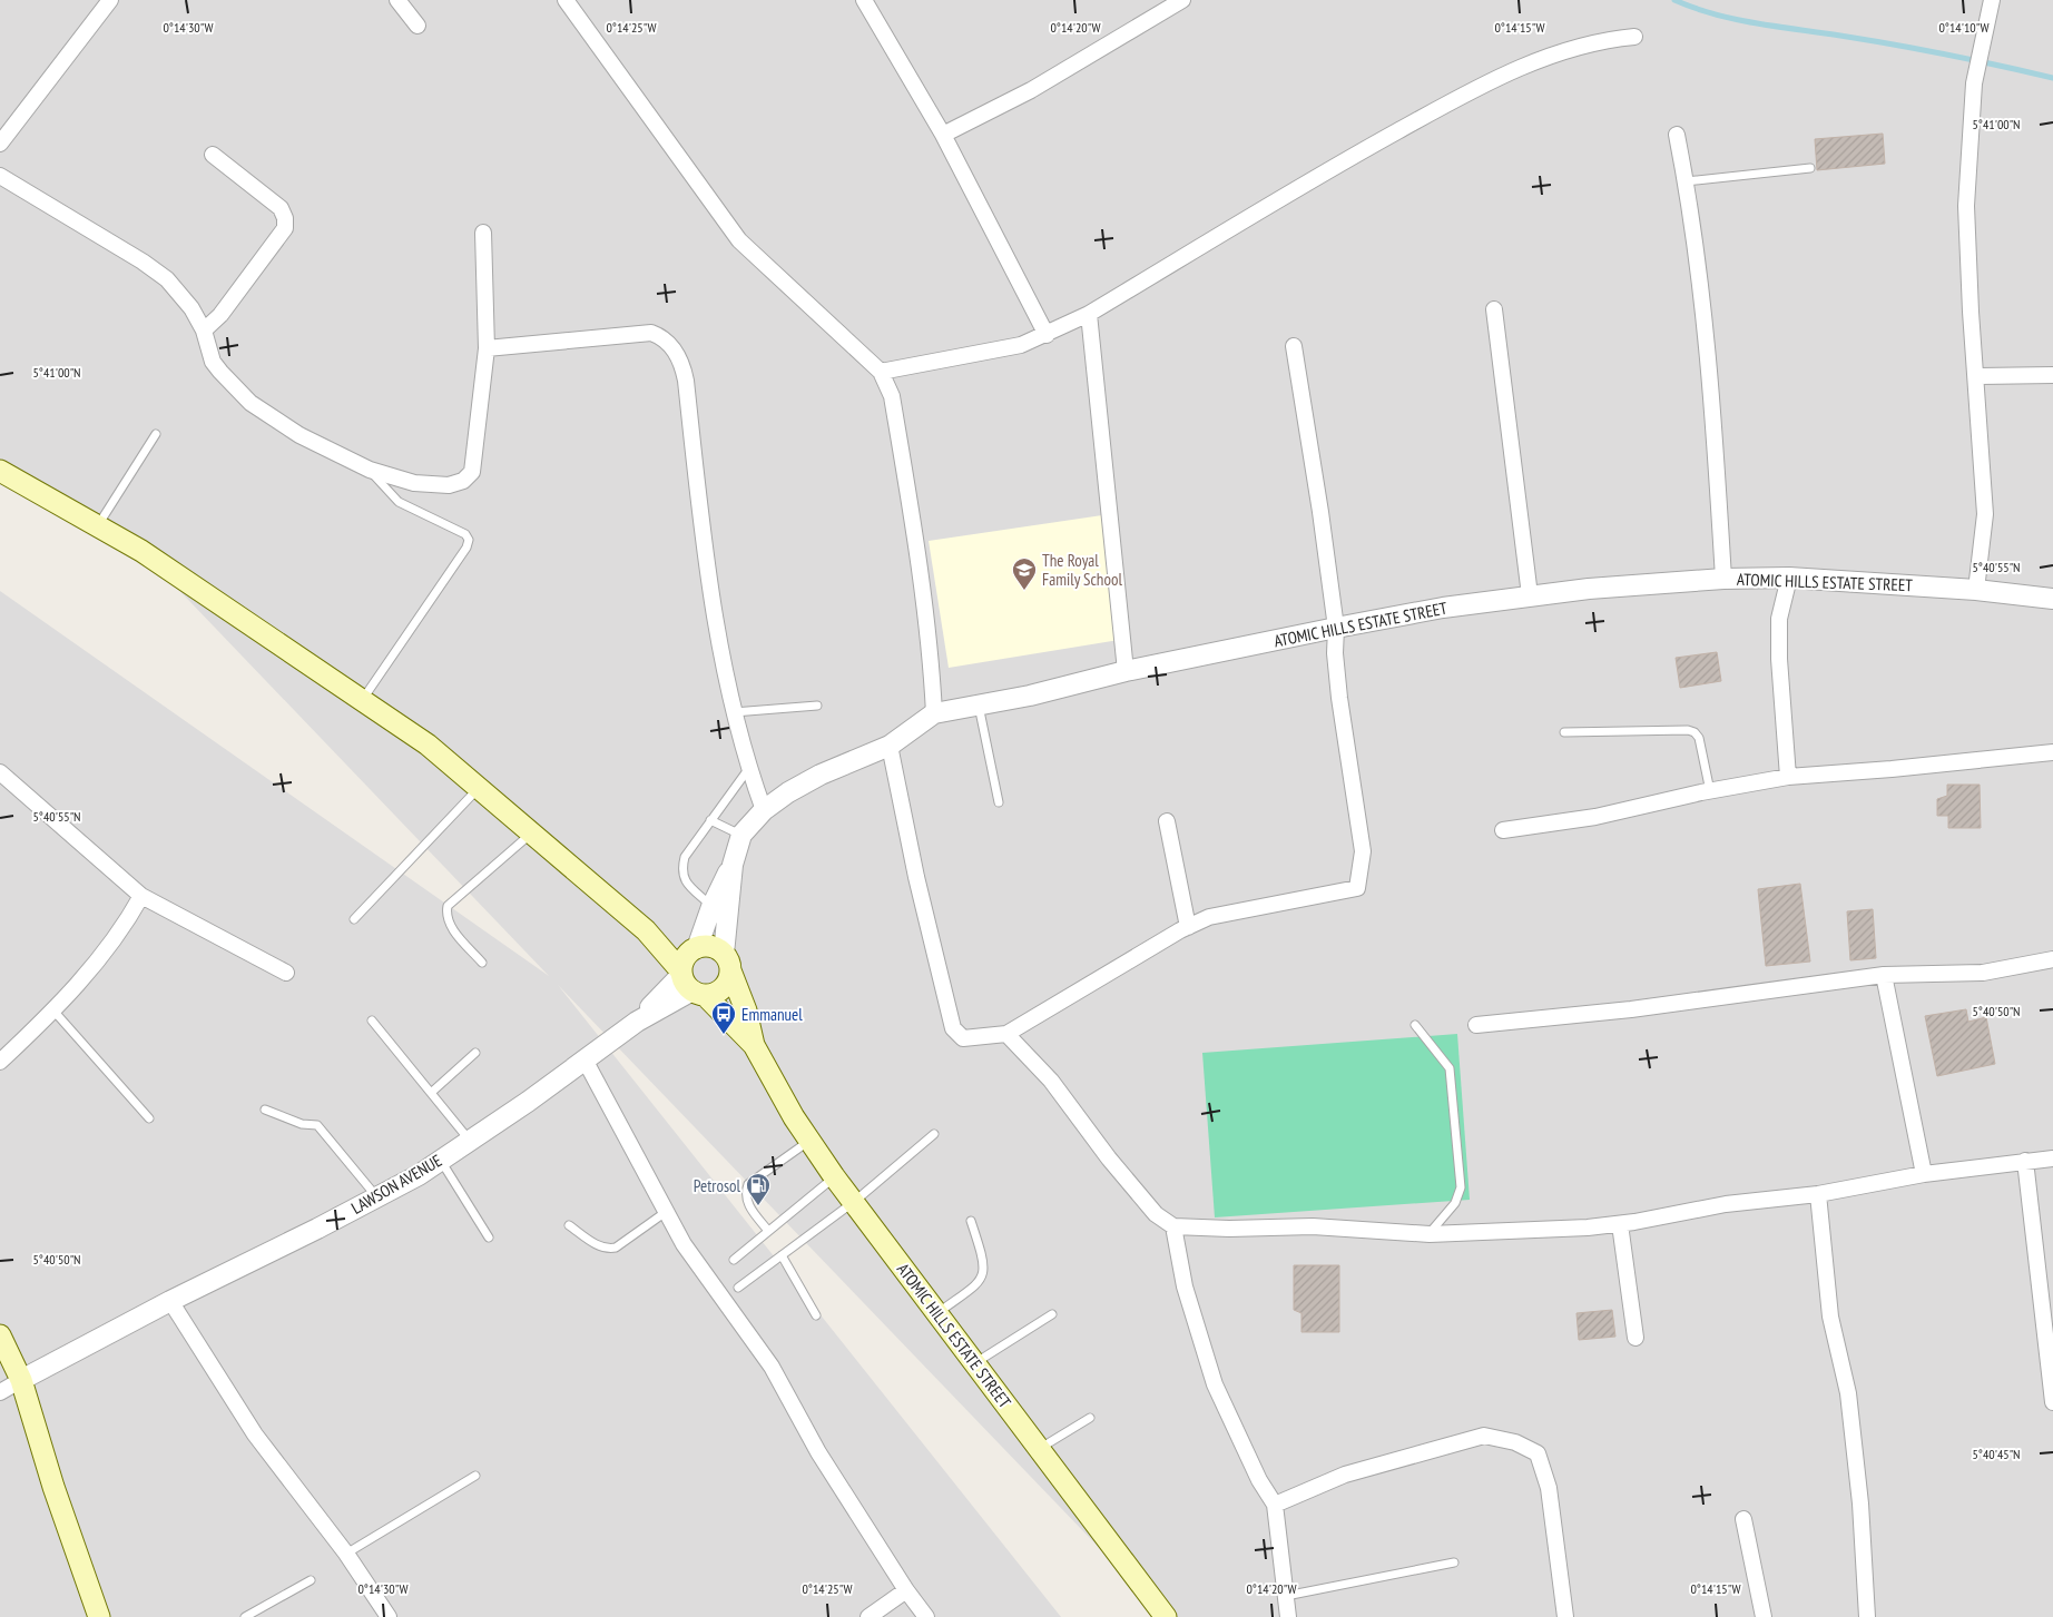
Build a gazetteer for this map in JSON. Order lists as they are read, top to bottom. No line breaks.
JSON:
{"streets":{"main road":["ATOMIC HILLS ESTATE STREET"],"street":["LAWSON AVENUE"]},"crossings":[["ATOMIC HILLS ESTATE STREET","LAWSON AVENUE"]],"places":{"school or university":["The Royal Family School"],"bus stop":["Emmanuel"],"fuel station":["Petrosol"]},"coordinates":["0°14'30\"W","0°14'25\"W","0°14'20\"W","0°14'15\"W","0°14'10\"W","5°41'00\"N","5°40'55\"N","5°40'50\"N","5°40'45\"N"]}
